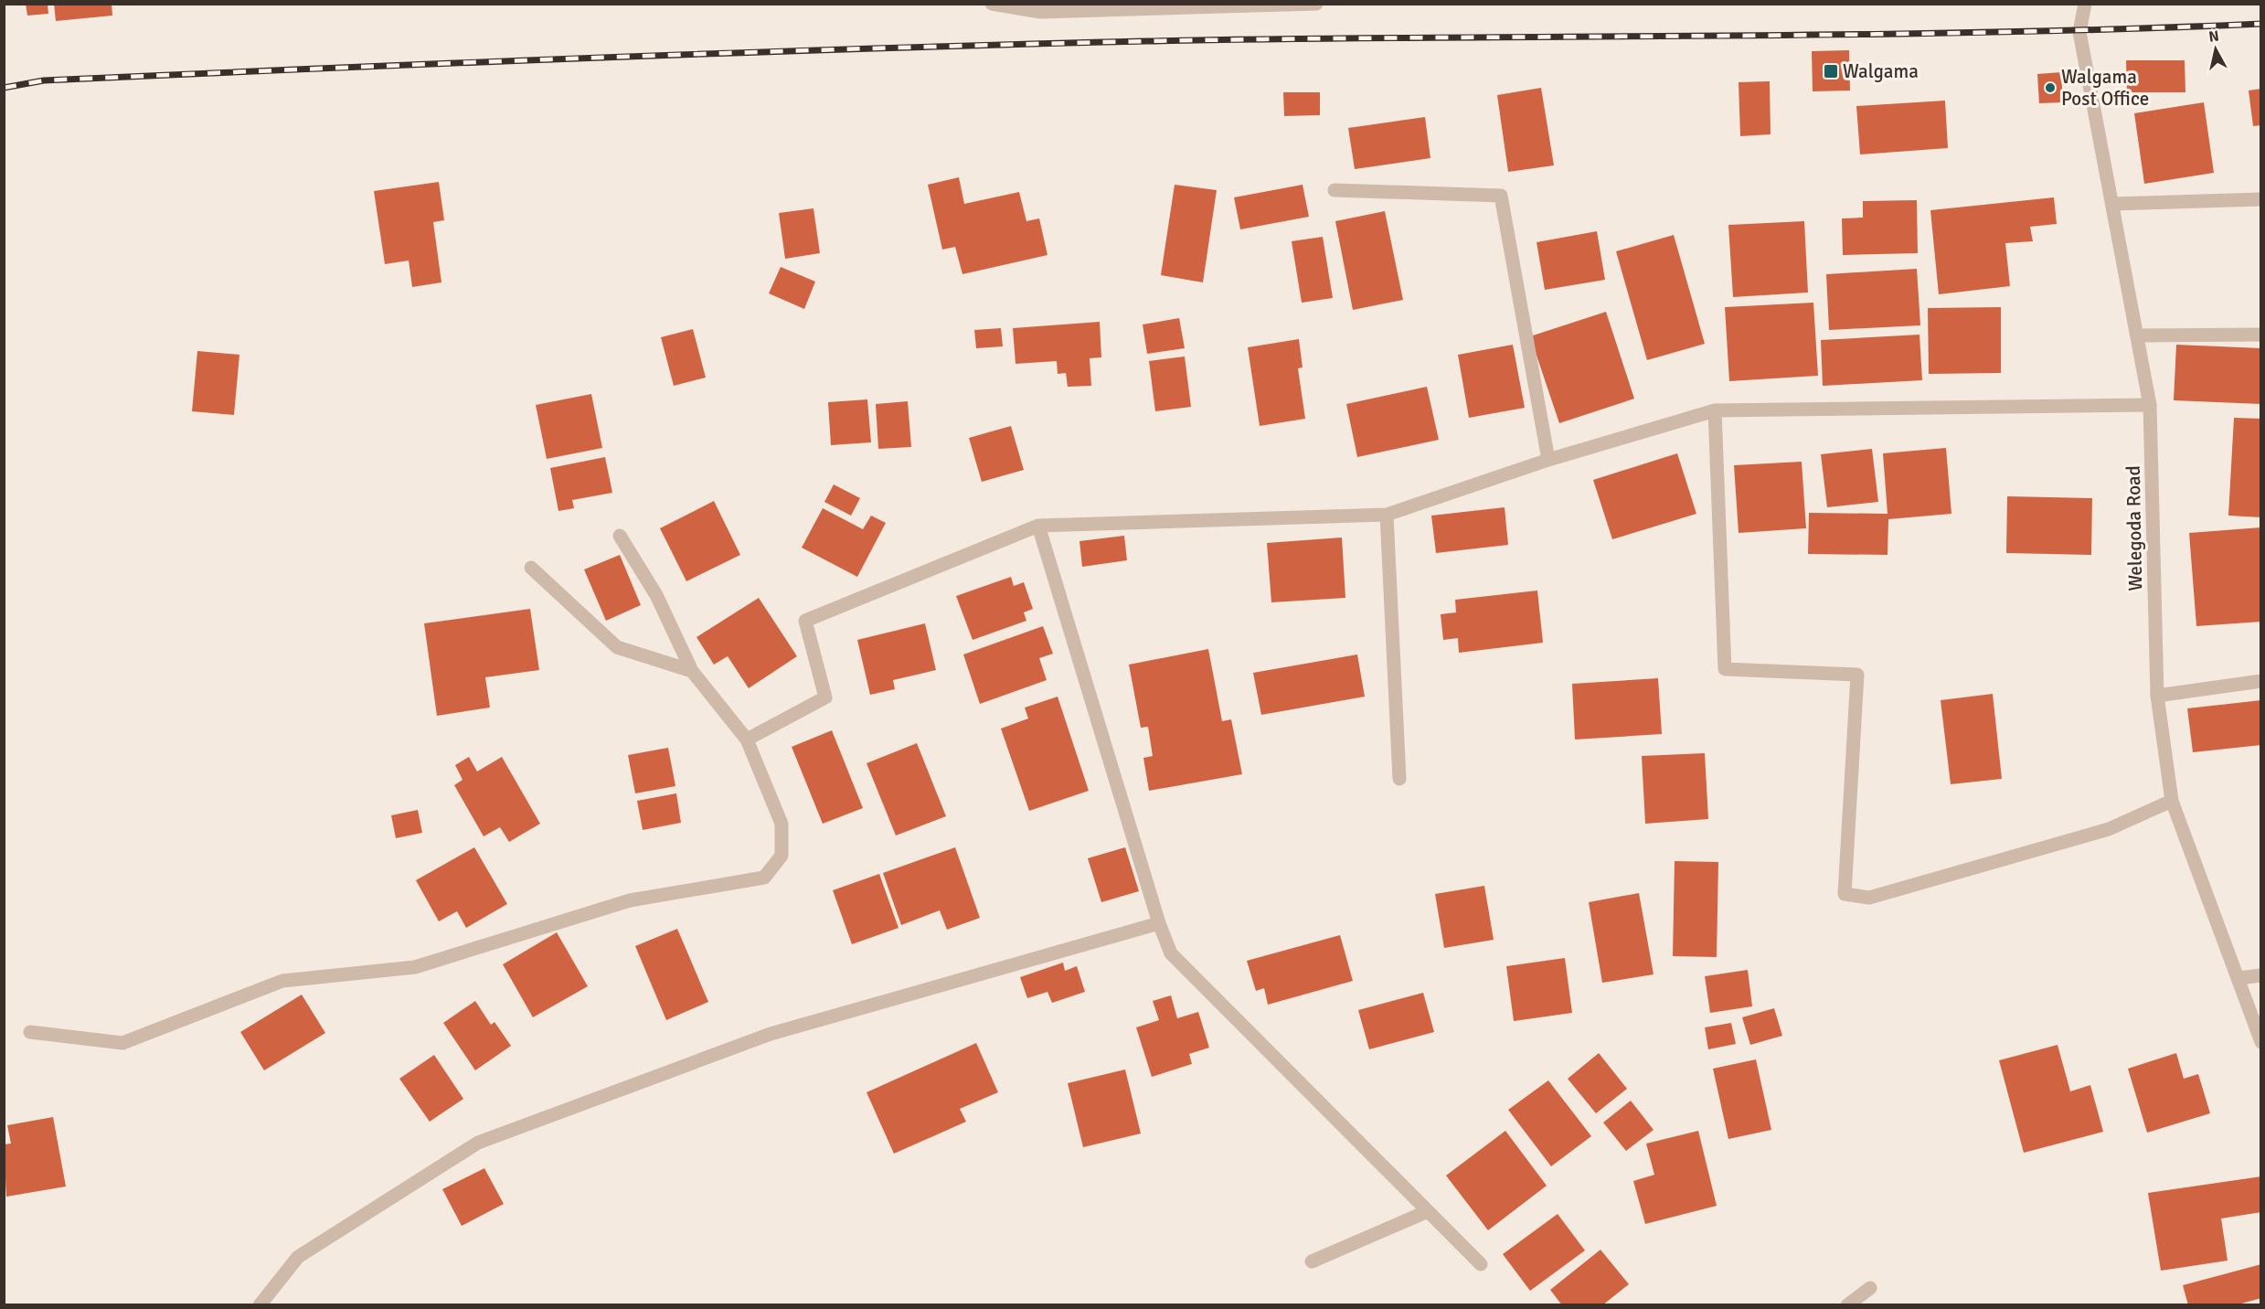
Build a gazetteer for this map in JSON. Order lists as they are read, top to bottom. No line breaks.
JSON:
{"streets":{"street":["Welegoda Road"]},"places":{"transit":["Walgama"],"other":["Walgama Post Office"]},"north":"top"}
